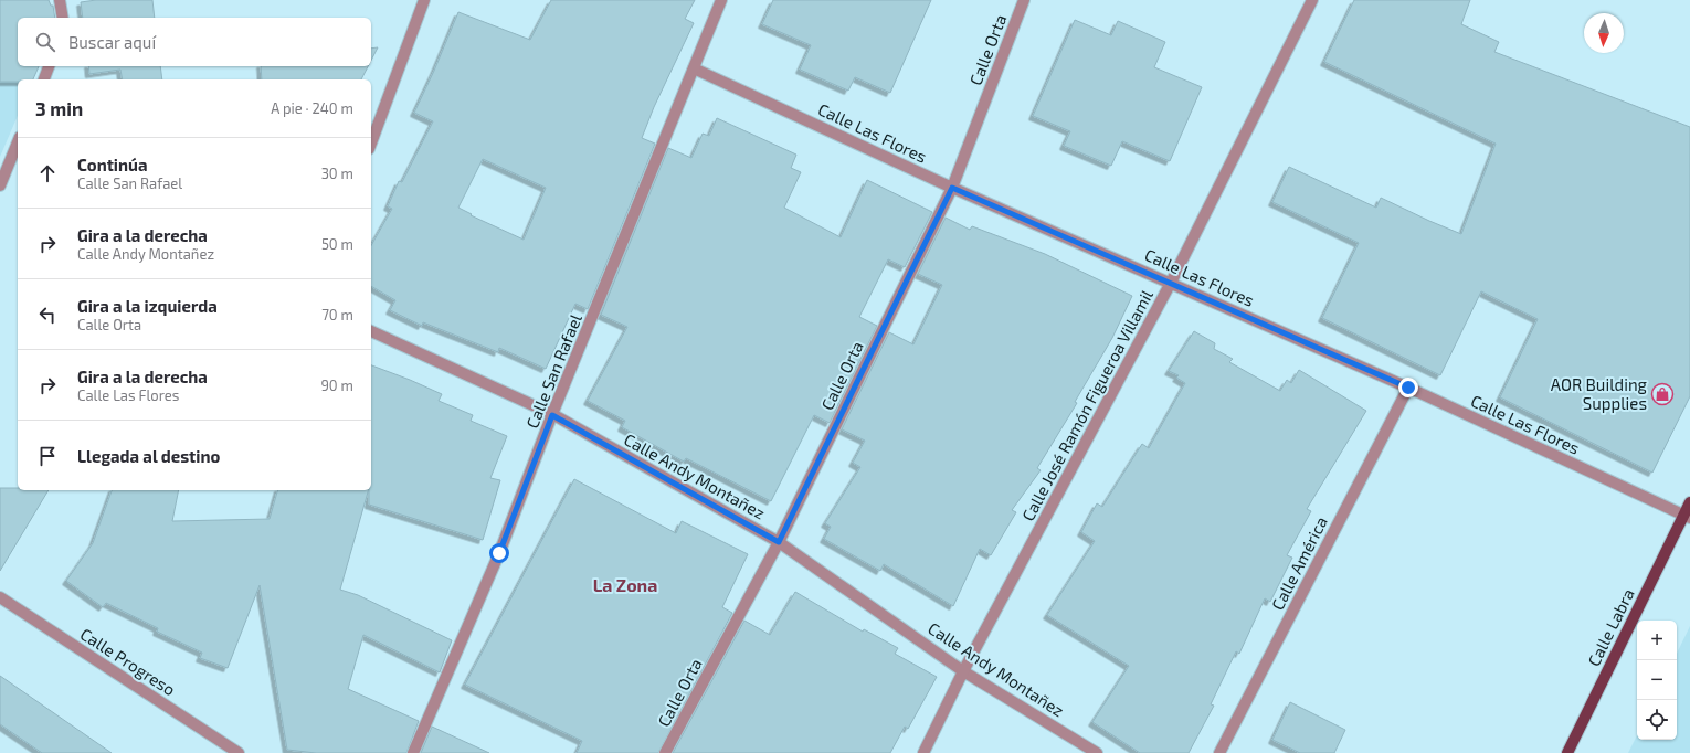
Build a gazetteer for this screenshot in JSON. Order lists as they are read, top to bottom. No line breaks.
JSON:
{"streets":{"main road":["Calle Labra"],"street":["Calle Orta","Calle Las Flores","Calle San Rafael","Calle José Ramón Figueroa Villamil","Calle Andy Montañez","Calle América","Calle Progreso"]},"crossings":[["Calle Orta","Calle Las Flores"],["Calle Orta","Calle Andy Montañez"],["Calle Las Flores","Calle San Rafael"],["Calle Las Flores","Calle José Ramón Figueroa Villamil"],["Calle Las Flores","Calle América"],["Calle Las Flores","Calle Labra"],["Calle San Rafael","Calle Andy Montañez"],["Calle José Ramón Figueroa Villamil","Calle Andy Montañez"]],"districts":["La Zona"],"places":{"shop":["AOR Building Supplies"]},"north":"bottom","page":{"search":"Buscar aquí","heading":["3 min","A pie · 240 m"],"list":[["Continúa","Calle San Rafael","30 m"],["Gira a la derecha","Calle Andy Montañez","50 m"],["Gira a la izquierda","Calle Orta","70 m"],["Gira a la derecha","Calle Las Flores","90 m"],"Llegada al destino"],"map_buttons":["+","−"]}}
